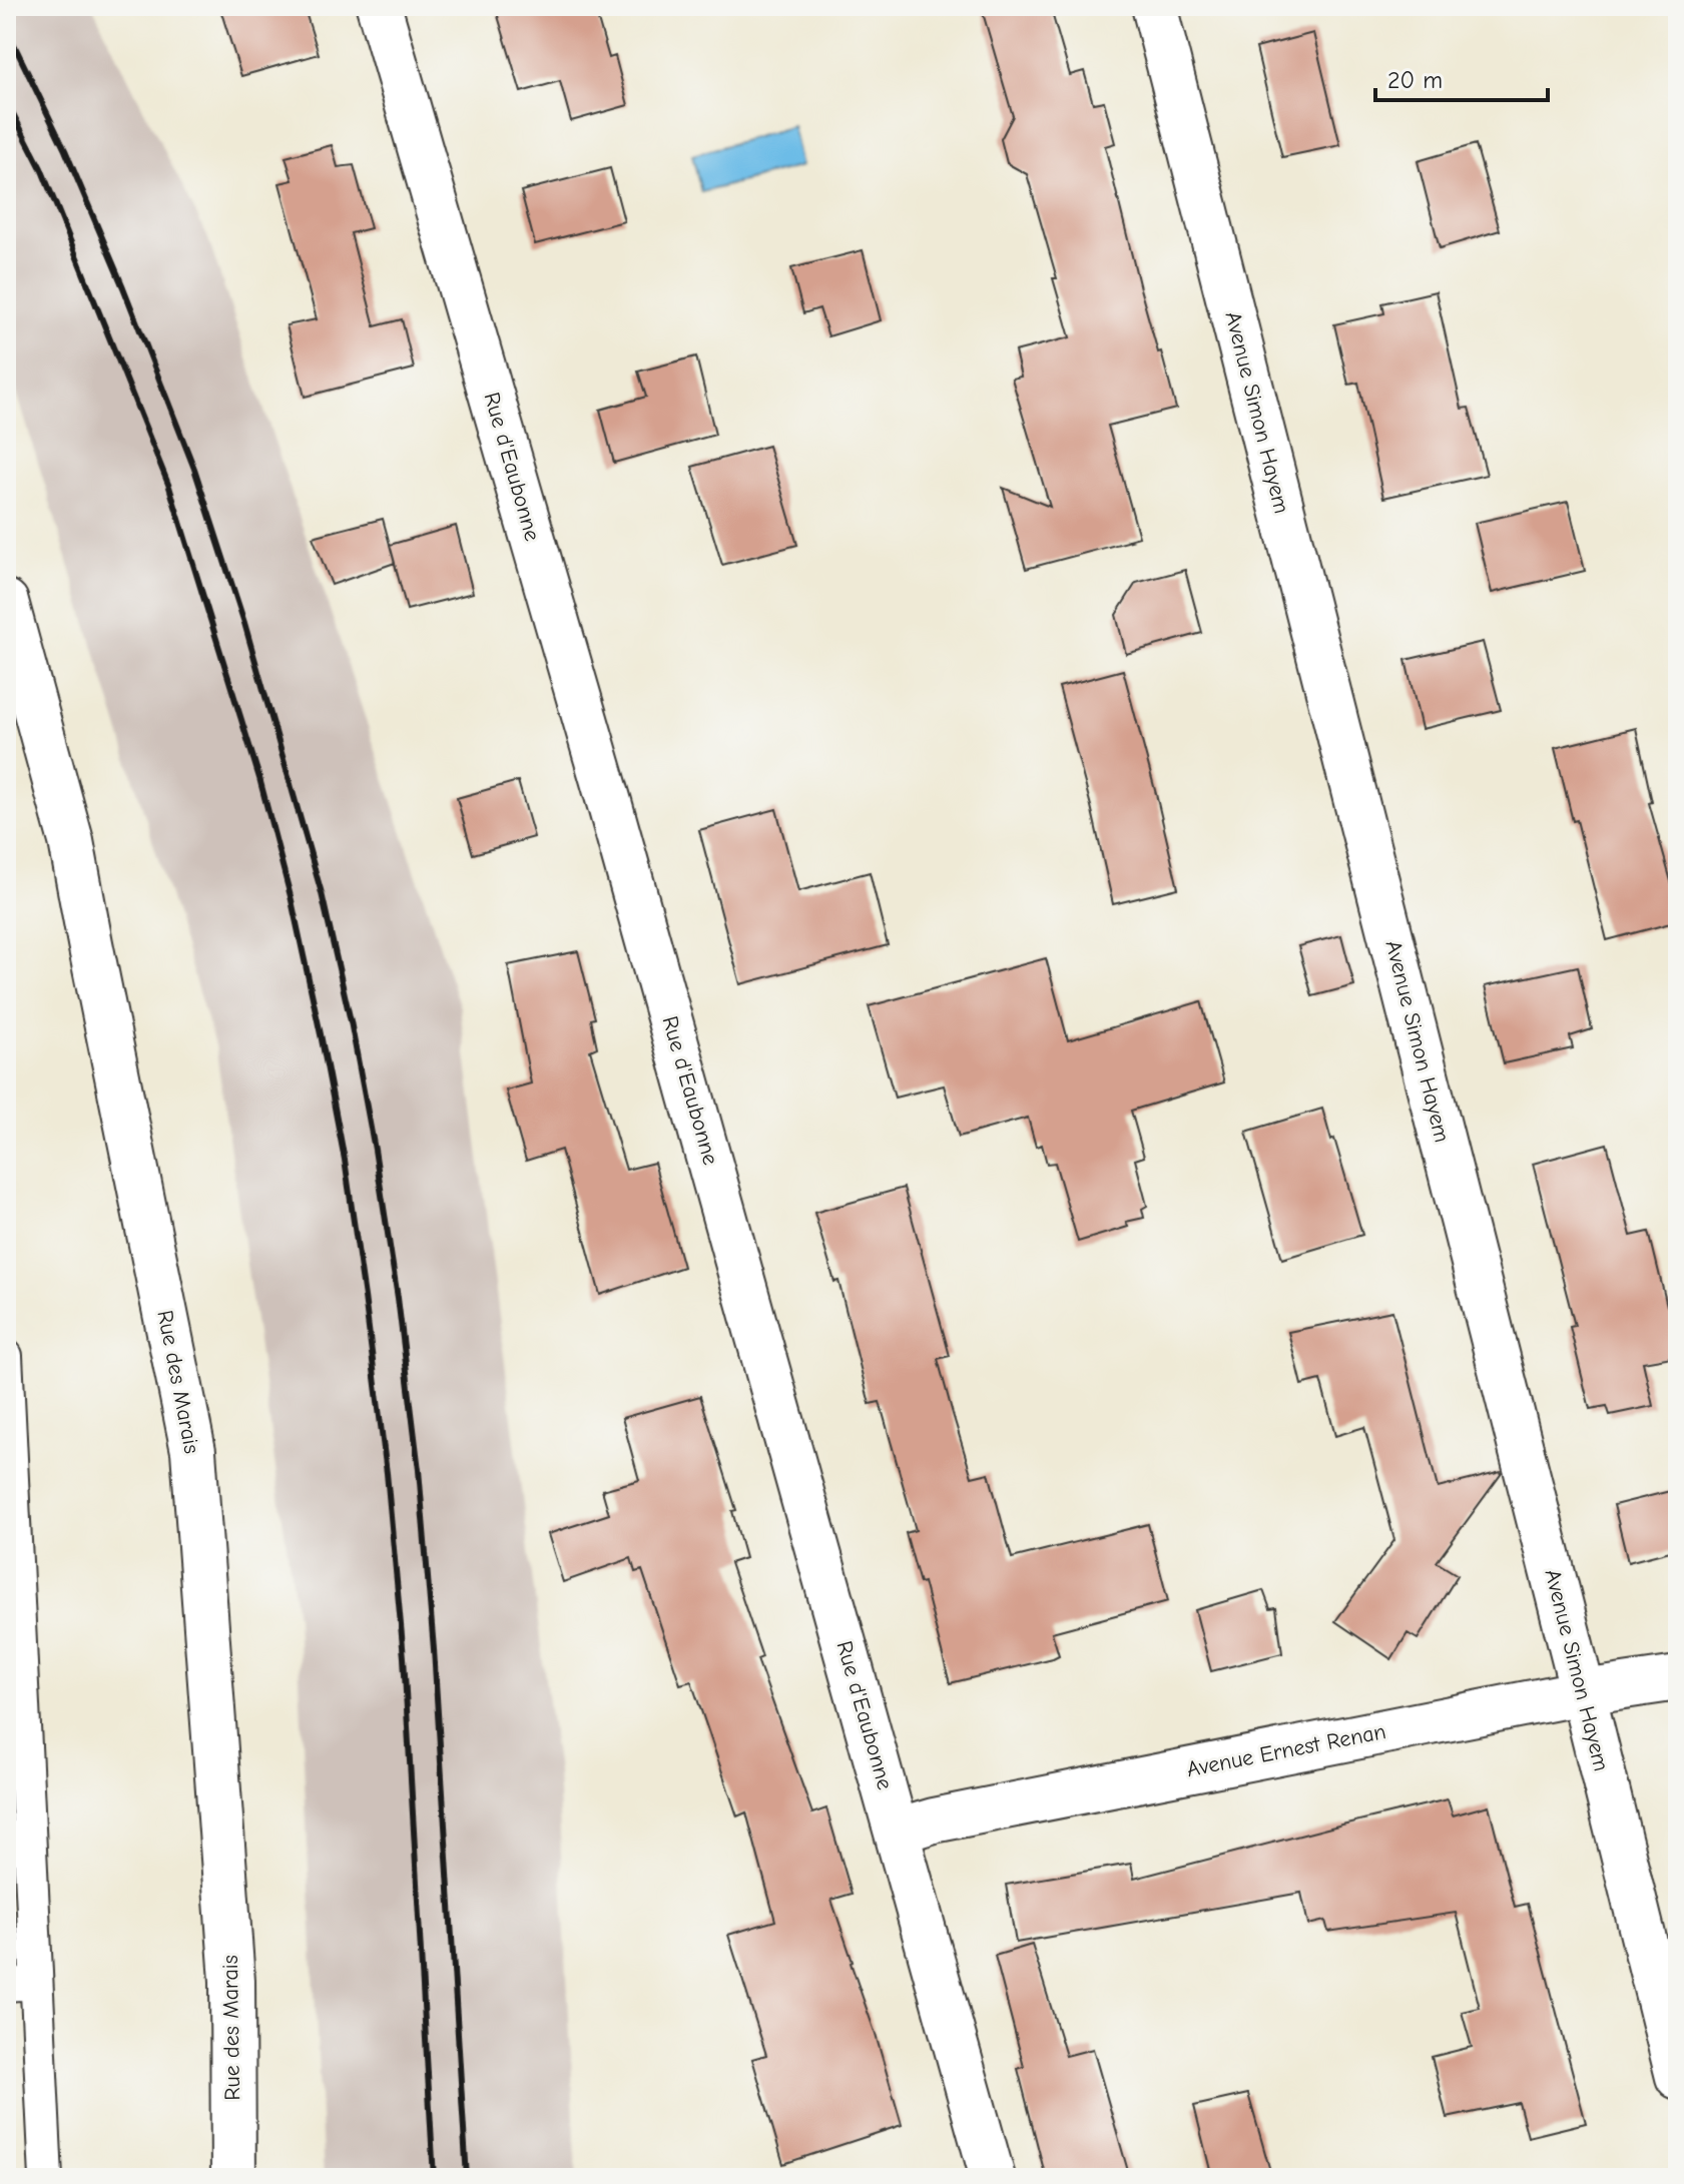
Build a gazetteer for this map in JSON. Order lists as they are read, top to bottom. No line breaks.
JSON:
{"streets":{"street":["Avenue Simon Hayem","Rue d'Eaubonne","Rue des Marais","Avenue Ernest Renan"]},"crossings":[["Avenue Simon Hayem","Avenue Ernest Renan"],["Rue d'Eaubonne","Avenue Ernest Renan"]],"scale_bar":"20 m"}
